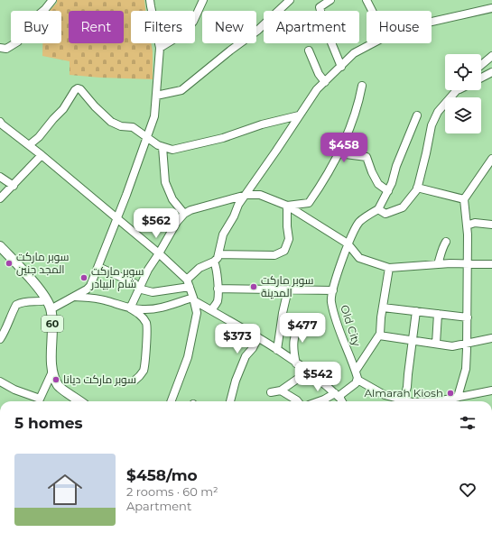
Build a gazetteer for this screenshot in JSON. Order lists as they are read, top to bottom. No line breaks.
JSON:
{"streets":{"main road":["60"],"street":["Old City"]},"places":["سوبر ماركت المجد جنين","سوبر ماركت شام البيادر","سوبر ماركت المدينة","سوبر ماركت ديانا","Almarah Kiosh"],"page":{"chip":["Buy","Rent","Filters","New","Apartment","House"],"price":["$458","$562","$477","$373","$542"],"heading":"5 homes","list":[{"name":"$458/mo","note":"2 rooms · 60 m² · Apartment"}]}}
